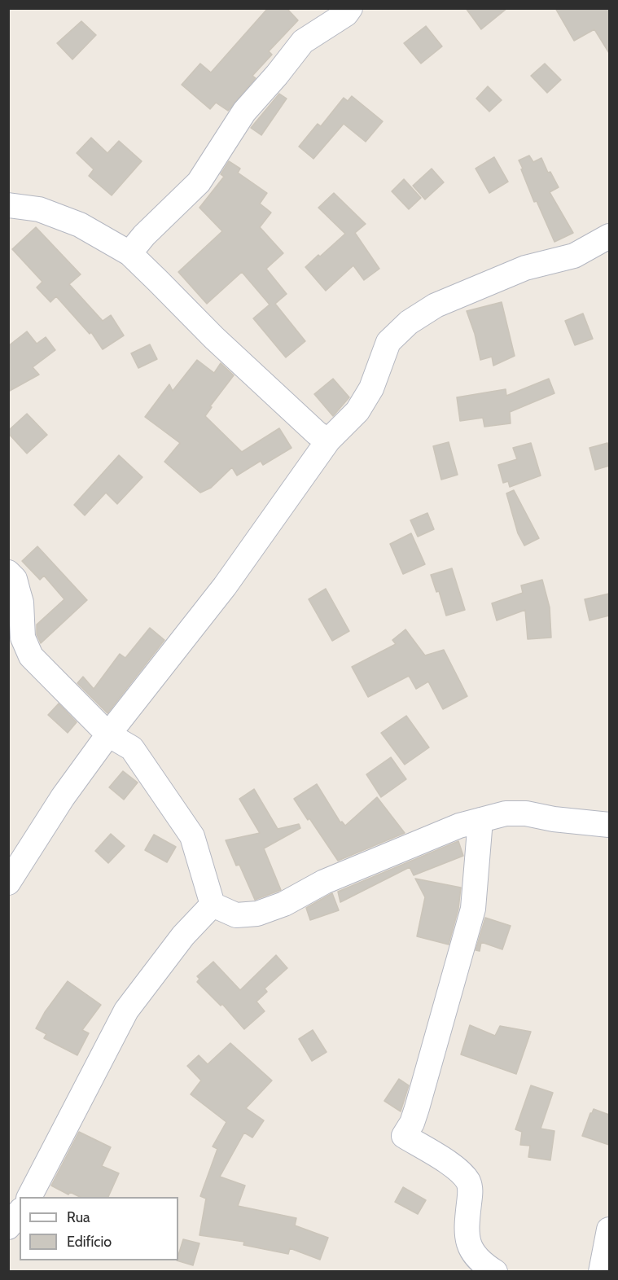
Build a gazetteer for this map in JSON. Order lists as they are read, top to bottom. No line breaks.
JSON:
{"legend":["Rua","Edifício"]}
